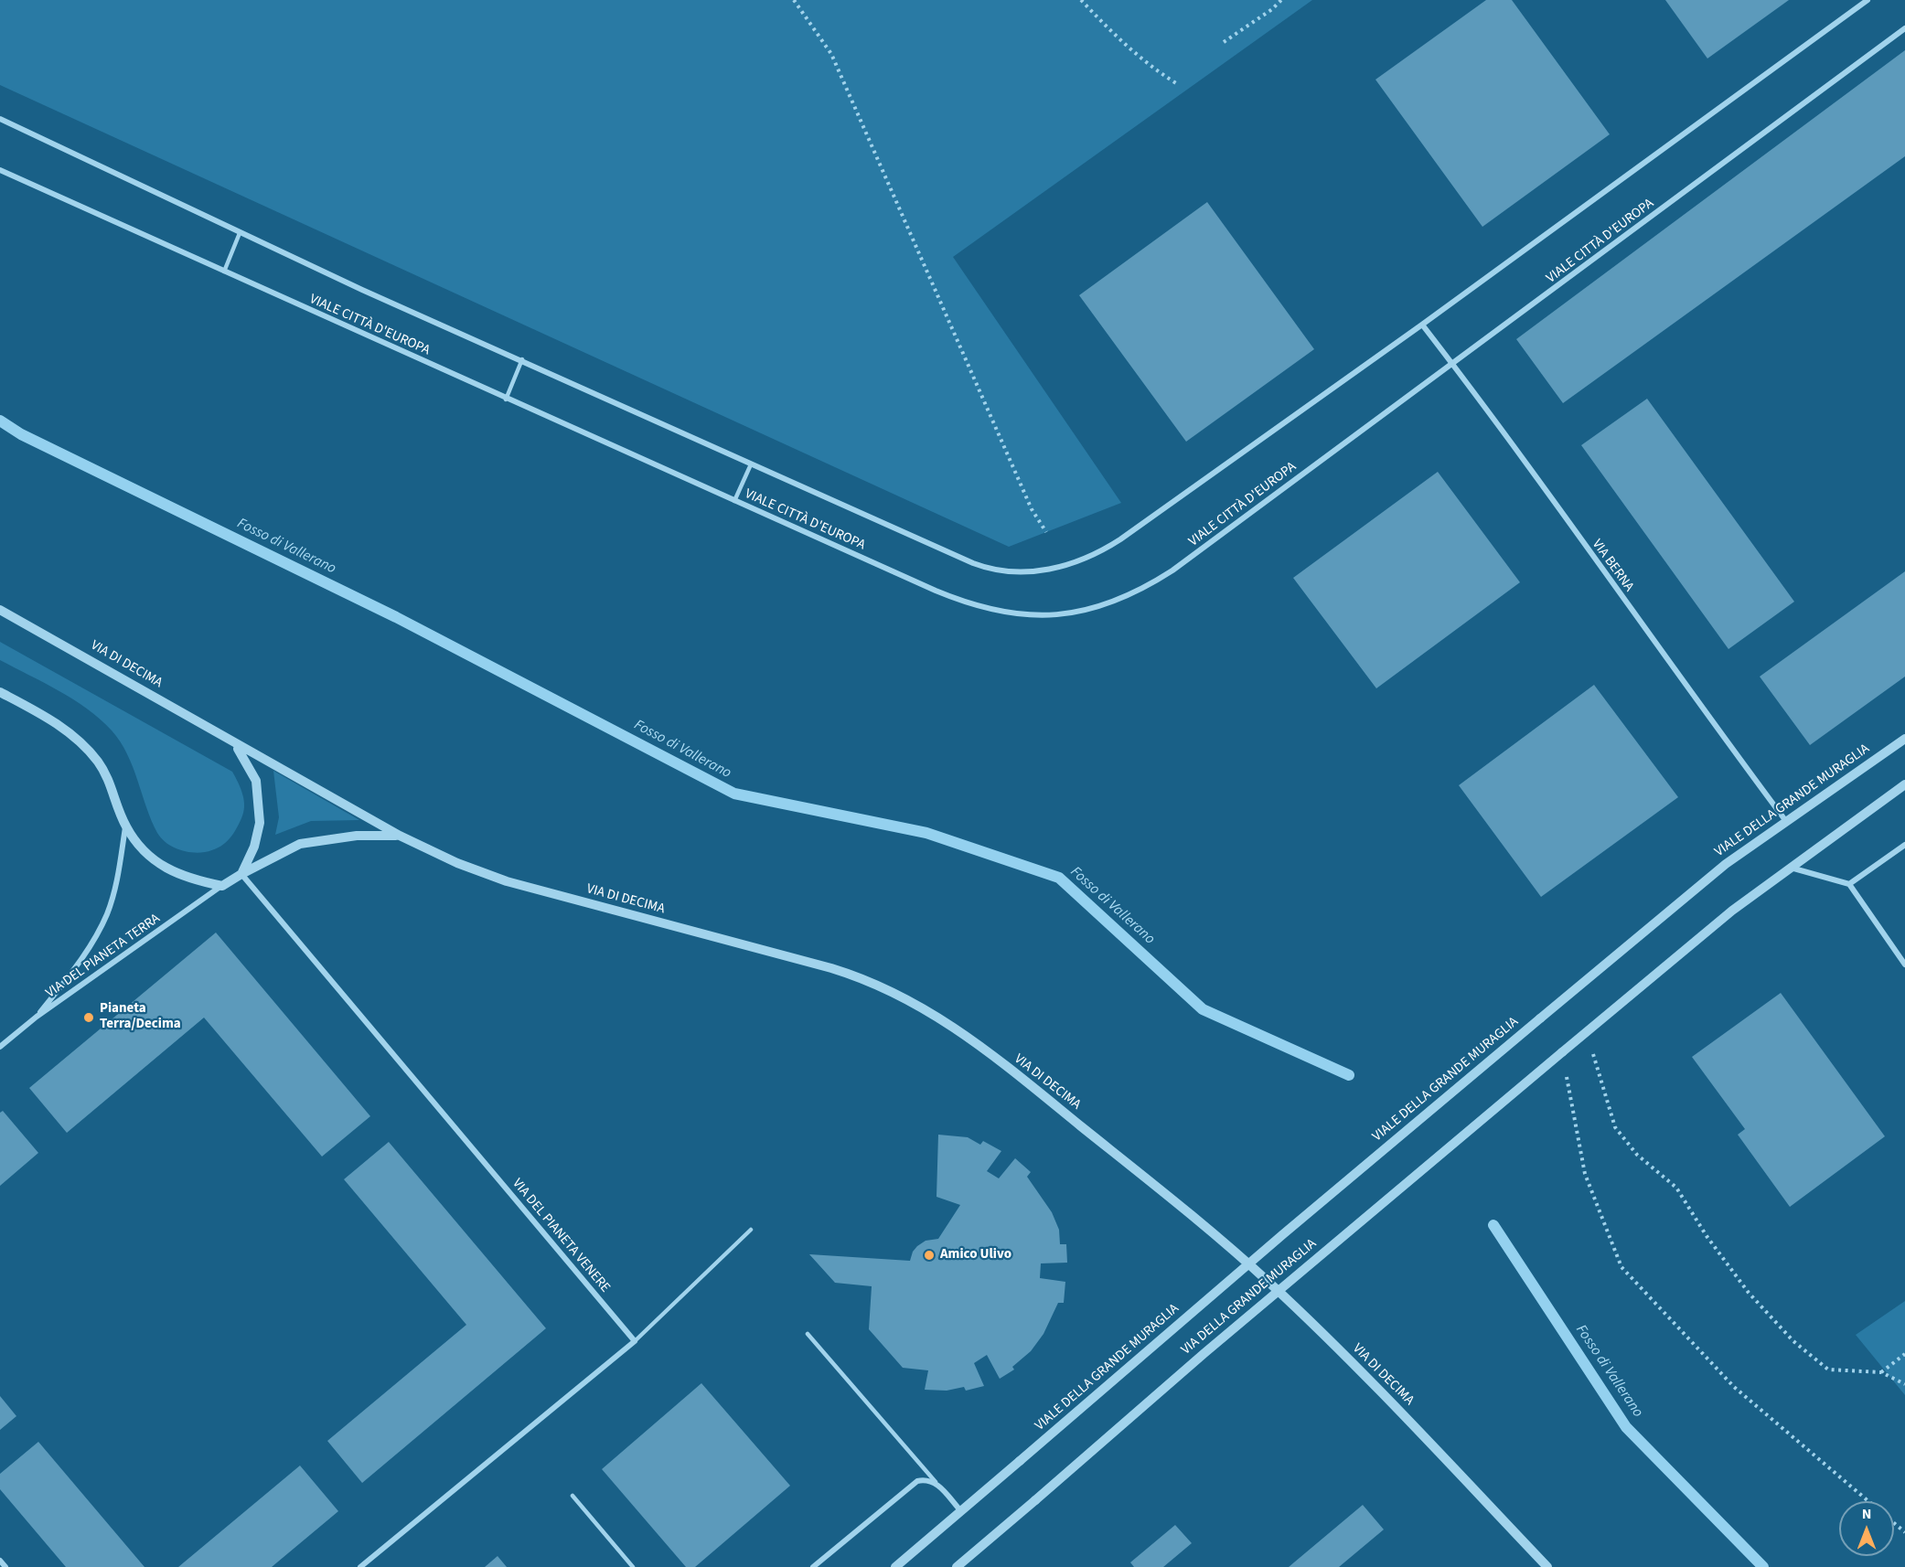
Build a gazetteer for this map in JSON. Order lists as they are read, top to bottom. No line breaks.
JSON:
{"streets":{"street":["VIALE CITTÀ D'EUROPA","VIA BERNA","VIA DI DECIMA","VIALE DELLA GRANDE MURAGLIA","VIA DEL PIANETA TERRA","VIA DEL PIANETA VENERE","VIA DELLA GRANDE MURAGLIA"]},"crossings":[["VIALE CITTÀ D'EUROPA","VIA BERNA"],["VIA BERNA","VIALE DELLA GRANDE MURAGLIA"],["VIA DI DECIMA","VIA DEL PIANETA TERRA"],["VIA DI DECIMA","VIA DEL PIANETA VENERE"]],"water":["Fosso di Vallerano"],"places":["Pianeta Terra/Decima","Amico Ulivo"],"north":"top"}
